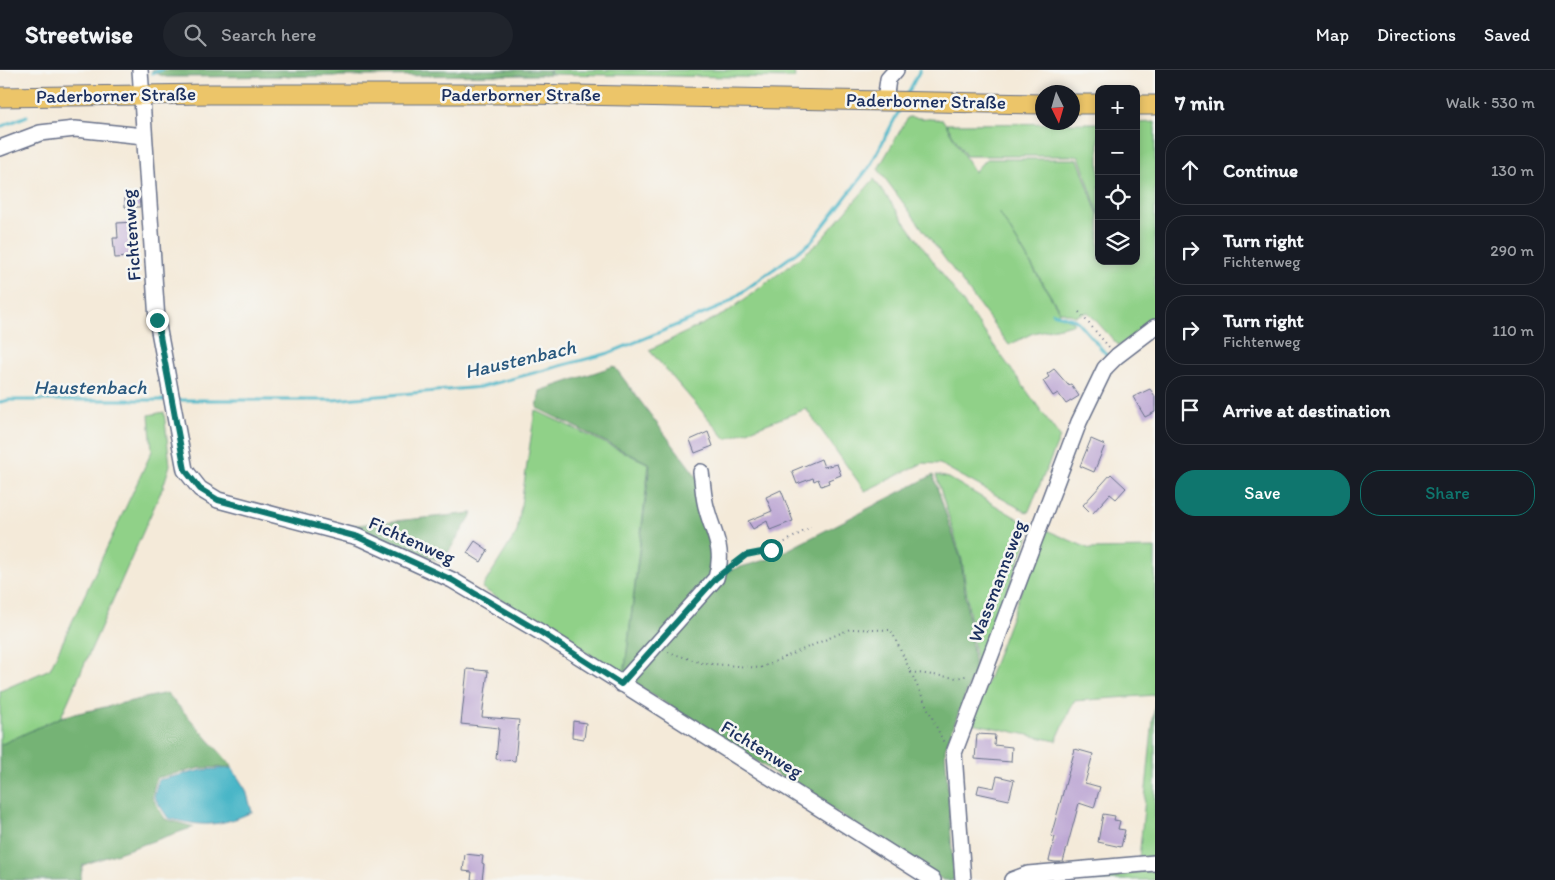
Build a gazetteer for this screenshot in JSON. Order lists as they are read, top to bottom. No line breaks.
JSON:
{"streets":{"main road":["Paderborner Straße"],"street":["Fichtenweg","Wassmannsweg"]},"crossings":[["Paderborner Straße","Fichtenweg"]],"water":["Haustenbach"],"north":"bottom","page":{"header":"Streetwise","search":"Search here","nav":["Map","Directions","Saved"],"heading":["7 min","Walk · 530 m"],"map_buttons":["+","−"],"list":[["Continue","130 m"],["Turn right","Fichtenweg","290 m"],["Turn right","Fichtenweg","110 m"],"Arrive at destination"],"buttons":["Save","Share"]}}
